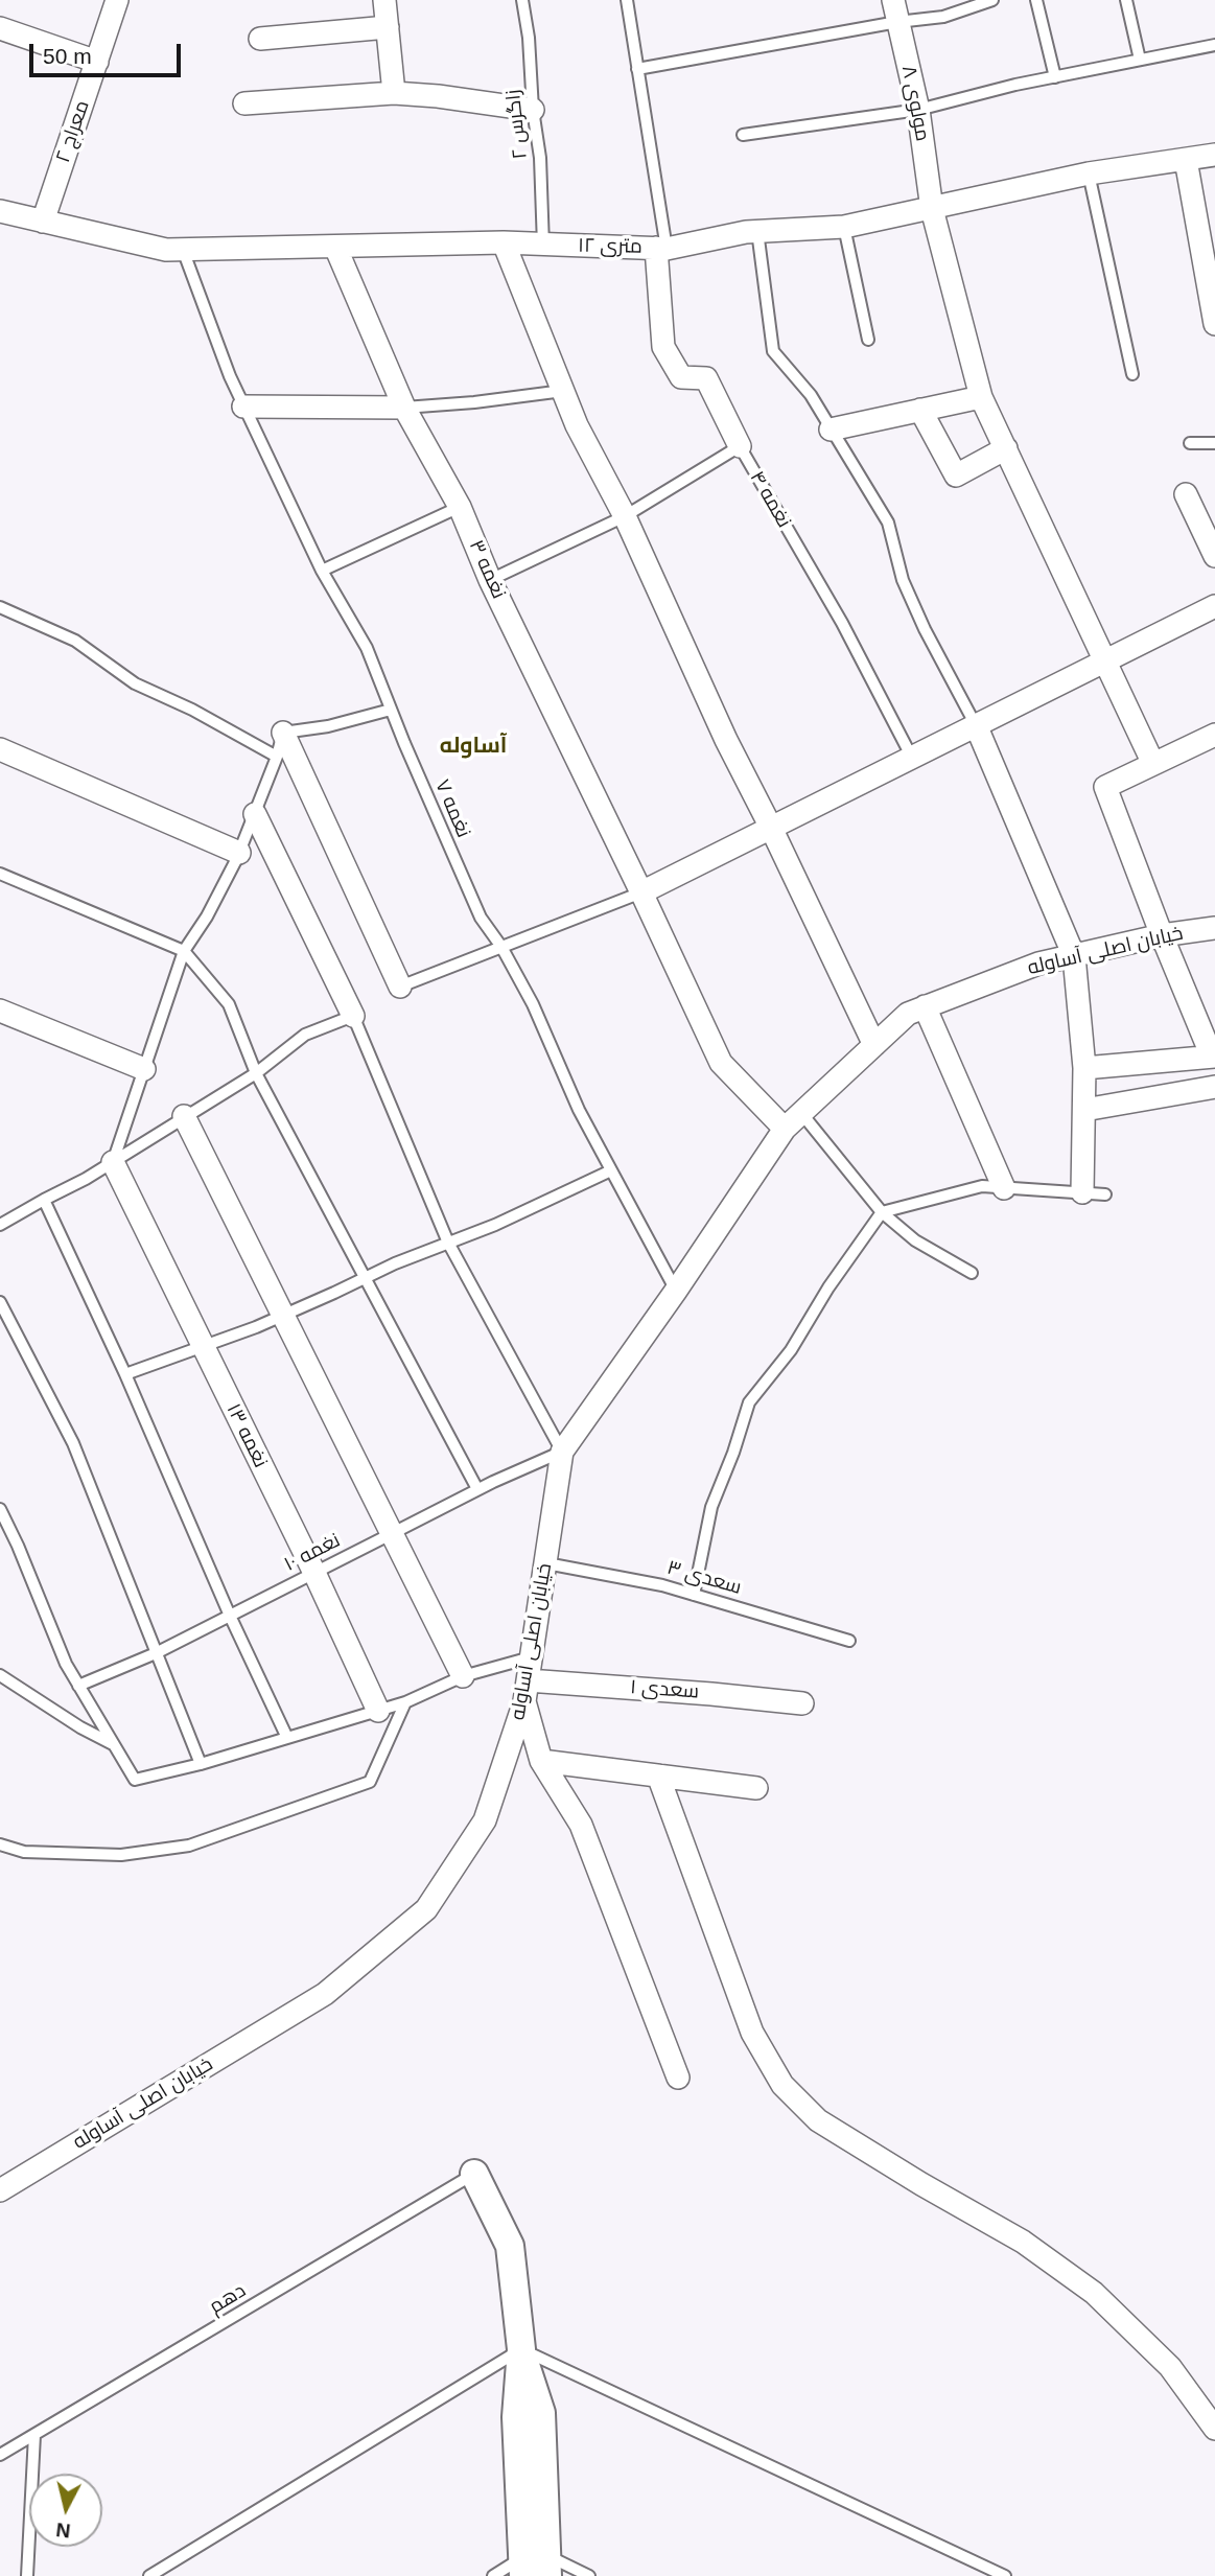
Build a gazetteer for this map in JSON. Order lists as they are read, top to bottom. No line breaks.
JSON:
{"streets":{"street":["مولوی ۸","معراج ۲","۱۲ متری","نغمه ۴","نغمه ۳","خیابان اصلی آساوله","نغمه ۱۳","سعدی ۱"],"lane":["زاگرس ۲","نغمه ۷","نغمه ۱۰","سعدی ۳","دهم"]},"crossings":[["مولوی ۸","۱۲ متری"],["زاگرس ۲","۱۲ متری"],["معراج ۲","۱۲ متری"],["۱۲ متری","نغمه ۴"],["۱۲ متری","نغمه ۳"],["۱۲ متری","نغمه ۷"],["نغمه ۷","خیابان اصلی آساوله"],["خیابان اصلی آساوله","نغمه ۱۰"],["خیابان اصلی آساوله","سعدی ۳"],["خیابان اصلی آساوله","سعدی ۱"],["نغمه ۱۳","نغمه ۱۰"]],"districts":["آساوله"],"scale_bar":"50 m","north":"bottom"}
